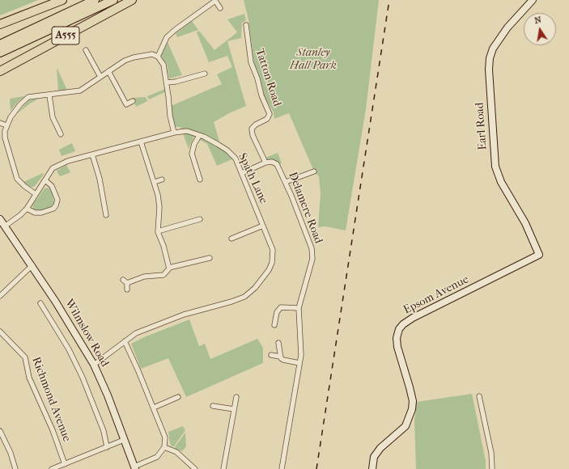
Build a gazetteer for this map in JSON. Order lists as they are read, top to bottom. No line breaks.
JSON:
{"streets":{"highway":["A555"],"street":["Tatton Road","Earl Road","Spath Lane","Delamere Road","Epsom Avenue","Wilmslow Road","Richmond Avenue"]},"crossings":[["Tatton Road","Delamere Road"],["Earl Road","Epsom Avenue"],["Spath Lane","Wilmslow Road"]],"parks":["Stanley Hall Park"],"north":"top"}
